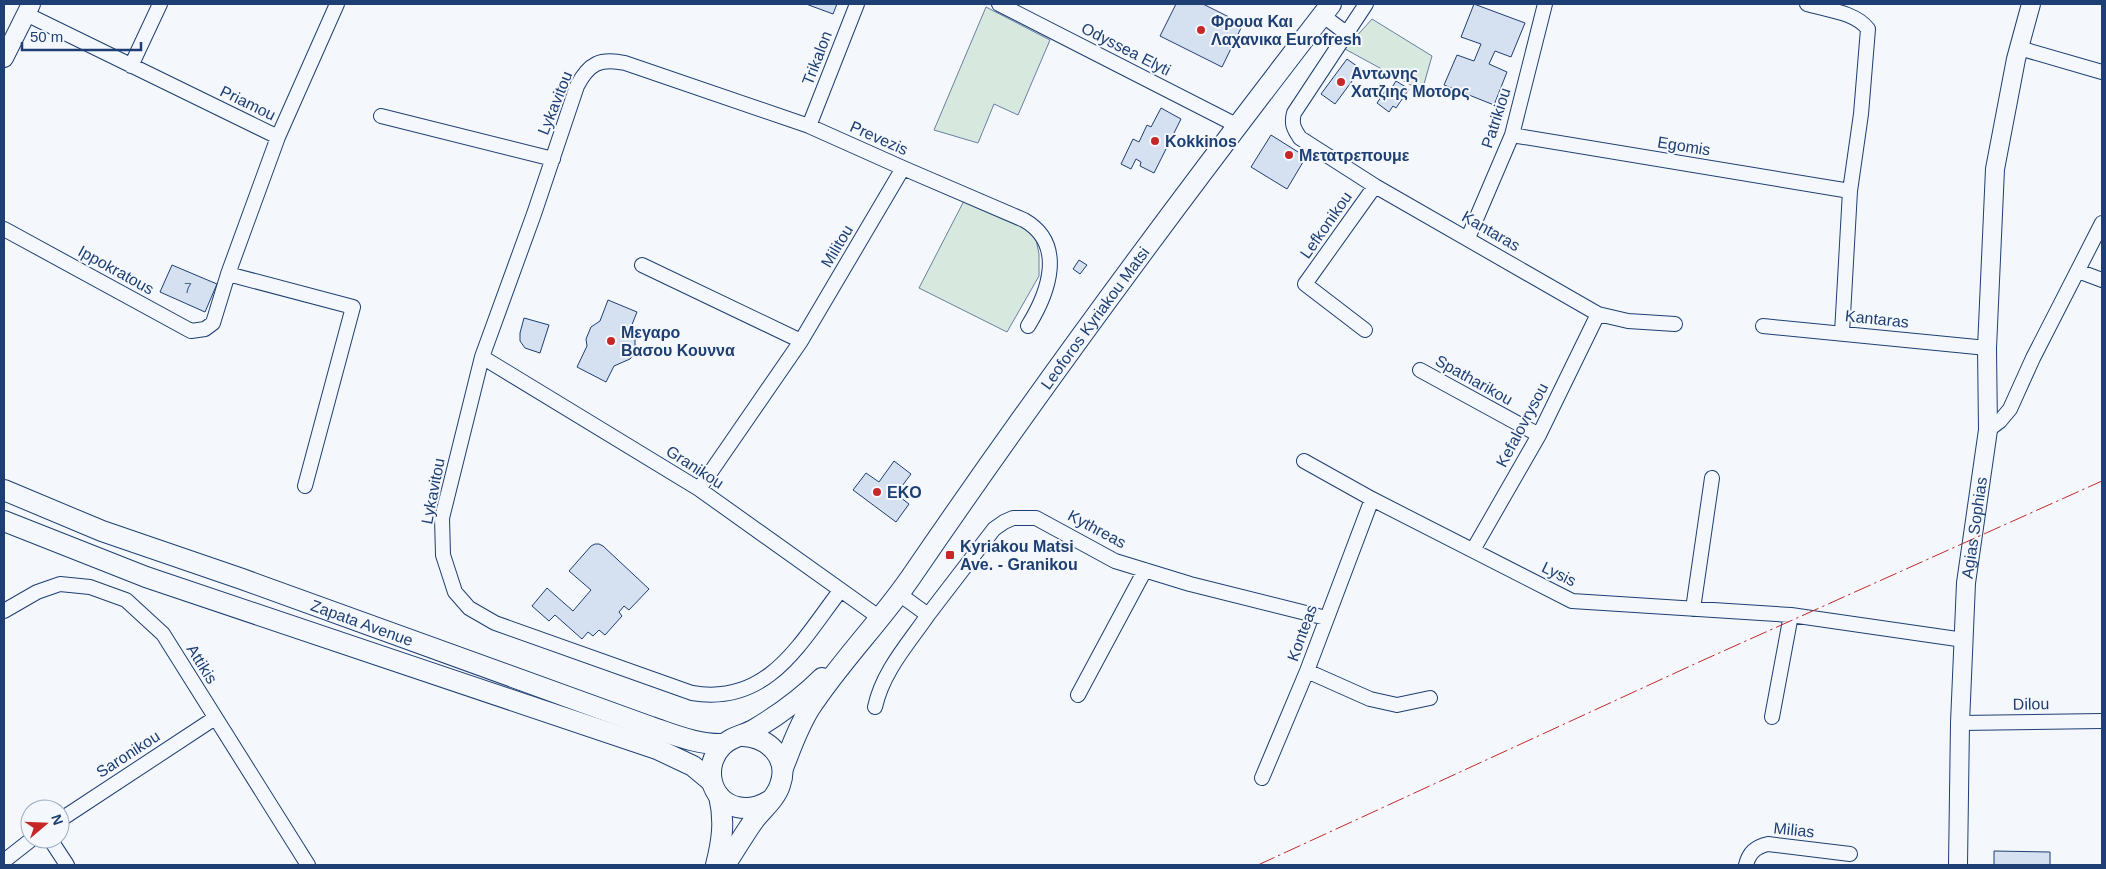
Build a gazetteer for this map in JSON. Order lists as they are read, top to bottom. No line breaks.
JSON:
{"streets":{"main road":["Leoforos Kyriakou Matsi","Zapata Avenue"],"street":["Odyssea Elyti","Trikalon","Priamou","Lykavitou","Patrikiou","Prevezis","Egomis","Lefkonikou","Kantaras","Militou","Ippokratous","Spatharikou","Kefalovrysou","Granikou","Agias Sophias","Kythreas","Lysis","Konteas","Attikis","Dilou","Saronikou","Milias"]},"crossings":[["Odyssea Elyti","Leoforos Kyriakou Matsi"],["Trikalon","Prevezis"],["Priamou","Ippokratous"],["Lykavitou","Prevezis"],["Lykavitou","Granikou"],["Patrikiou","Egomis"],["Patrikiou","Kantaras"],["Prevezis","Militou"],["Lefkonikou","Kantaras"],["Kantaras","Kefalovrysou"],["Kantaras","Agias Sophias"],["Militou","Granikou"],["Leoforos Kyriakou Matsi","Granikou"],["Leoforos Kyriakou Matsi","Zapata Avenue"],["Spatharikou","Kefalovrysou"],["Kefalovrysou","Lysis"],["Agias Sophias","Lysis"],["Agias Sophias","Dilou"],["Kythreas","Konteas"],["Lysis","Konteas"],["Attikis","Saronikou"]],"places":{"other":["Φρουα Και Λαχανικα Eurofresh","Αντωνης Χατζιης Μοτορς","Kokkinos","Μετατρεπουμε","Μεγαρο Βασου Κουννα","EKO"],"transit":["Kyriakou Matsi Ave. - Granikou"]},"house_numbers":["7"],"scale_bar":"50 m","north":"right"}
